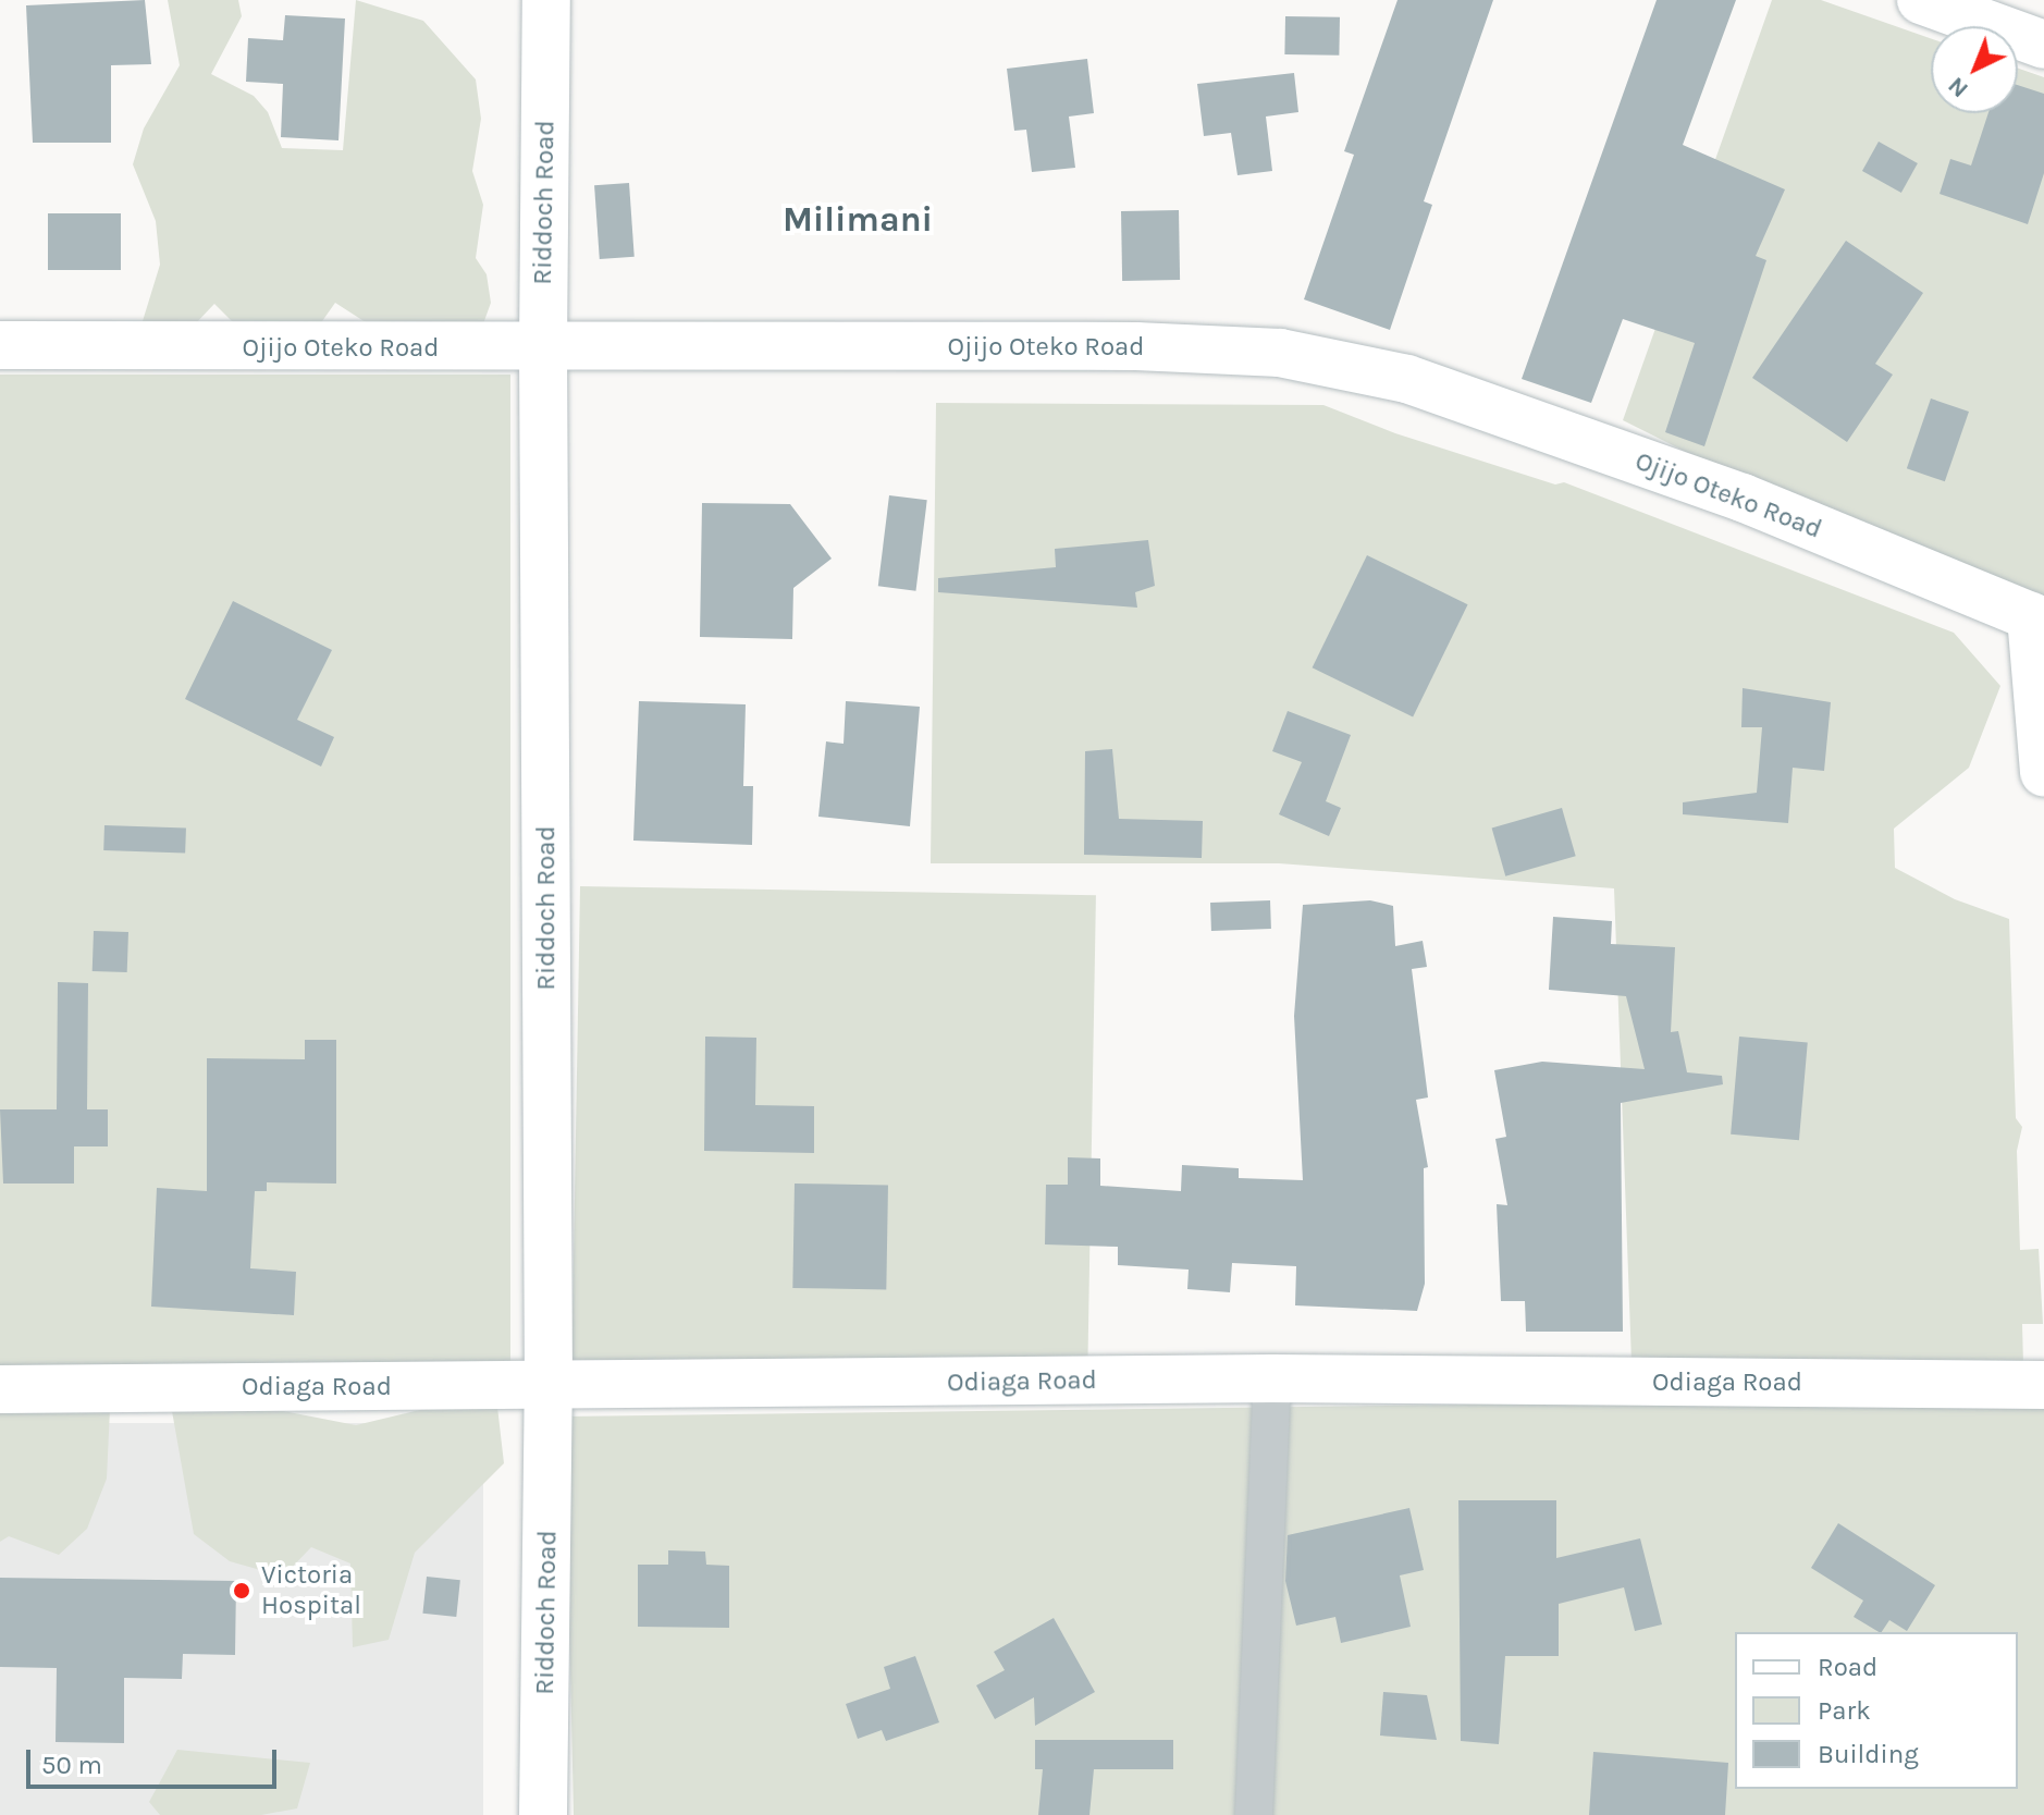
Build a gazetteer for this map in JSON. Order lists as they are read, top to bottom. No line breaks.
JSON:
{"streets":{"street":["Riddoch Road","Ojijo Oteko Road","Odiaga Road"]},"crossings":[["Riddoch Road","Ojijo Oteko Road"],["Riddoch Road","Odiaga Road"]],"districts":["Milimani"],"places":["Victoria Hospital"],"legend":["Road","Park","Building"],"scale_bar":"50 m","north":"bottom left"}
